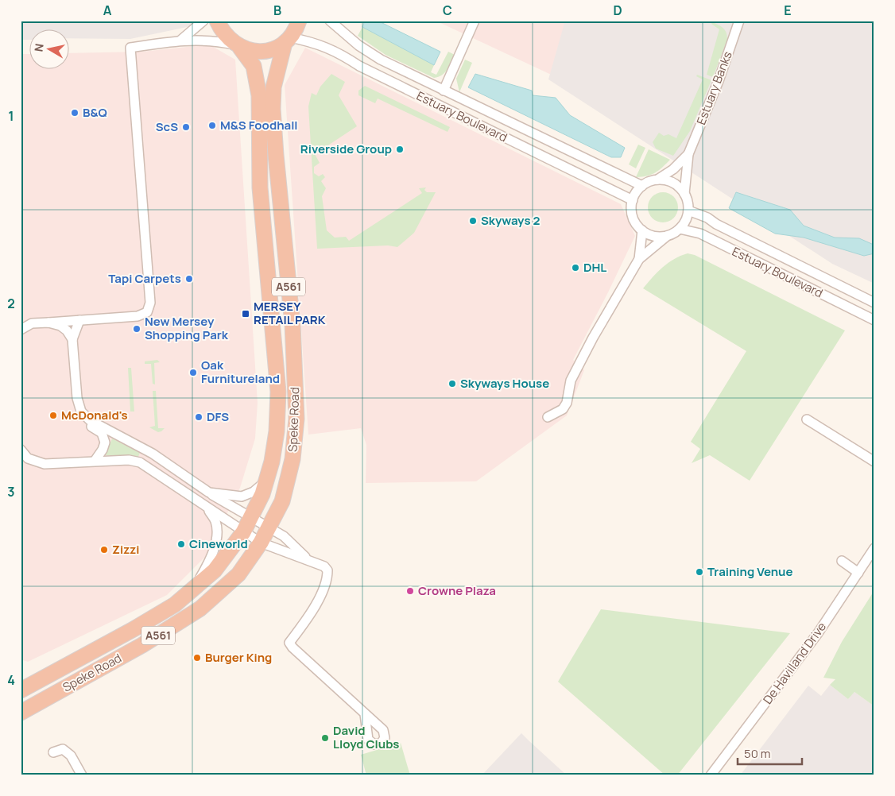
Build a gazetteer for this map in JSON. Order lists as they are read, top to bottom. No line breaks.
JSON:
{"streets":{"highway":["A561","Speke Road"],"street":["Estuary Banks","Estuary Boulevard","De Havilland Drive"]},"crossings":[["Estuary Banks","Estuary Boulevard"],["Estuary Boulevard","A561"],["Estuary Boulevard","Speke Road"],["A561","Speke Road"]],"places":{"other":["B&Q","M&S Foodhall","ScS","Riverside Group","Skyways 2","DHL","Tapi Carpets","New Mersey Shopping Park","Oak Furnitureland","Skyways House","McDonald's","DFS","Cineworld","Zizzi","Training Venue","Crowne Plaza","Burger King","David Lloyd Clubs"],"transit":["MERSEY RETAIL PARK"]},"scale_bar":"50 m","north":"left","grid":{"columns":["A","B","C","D","E"],"rows":["1","2","3","4"]}}
